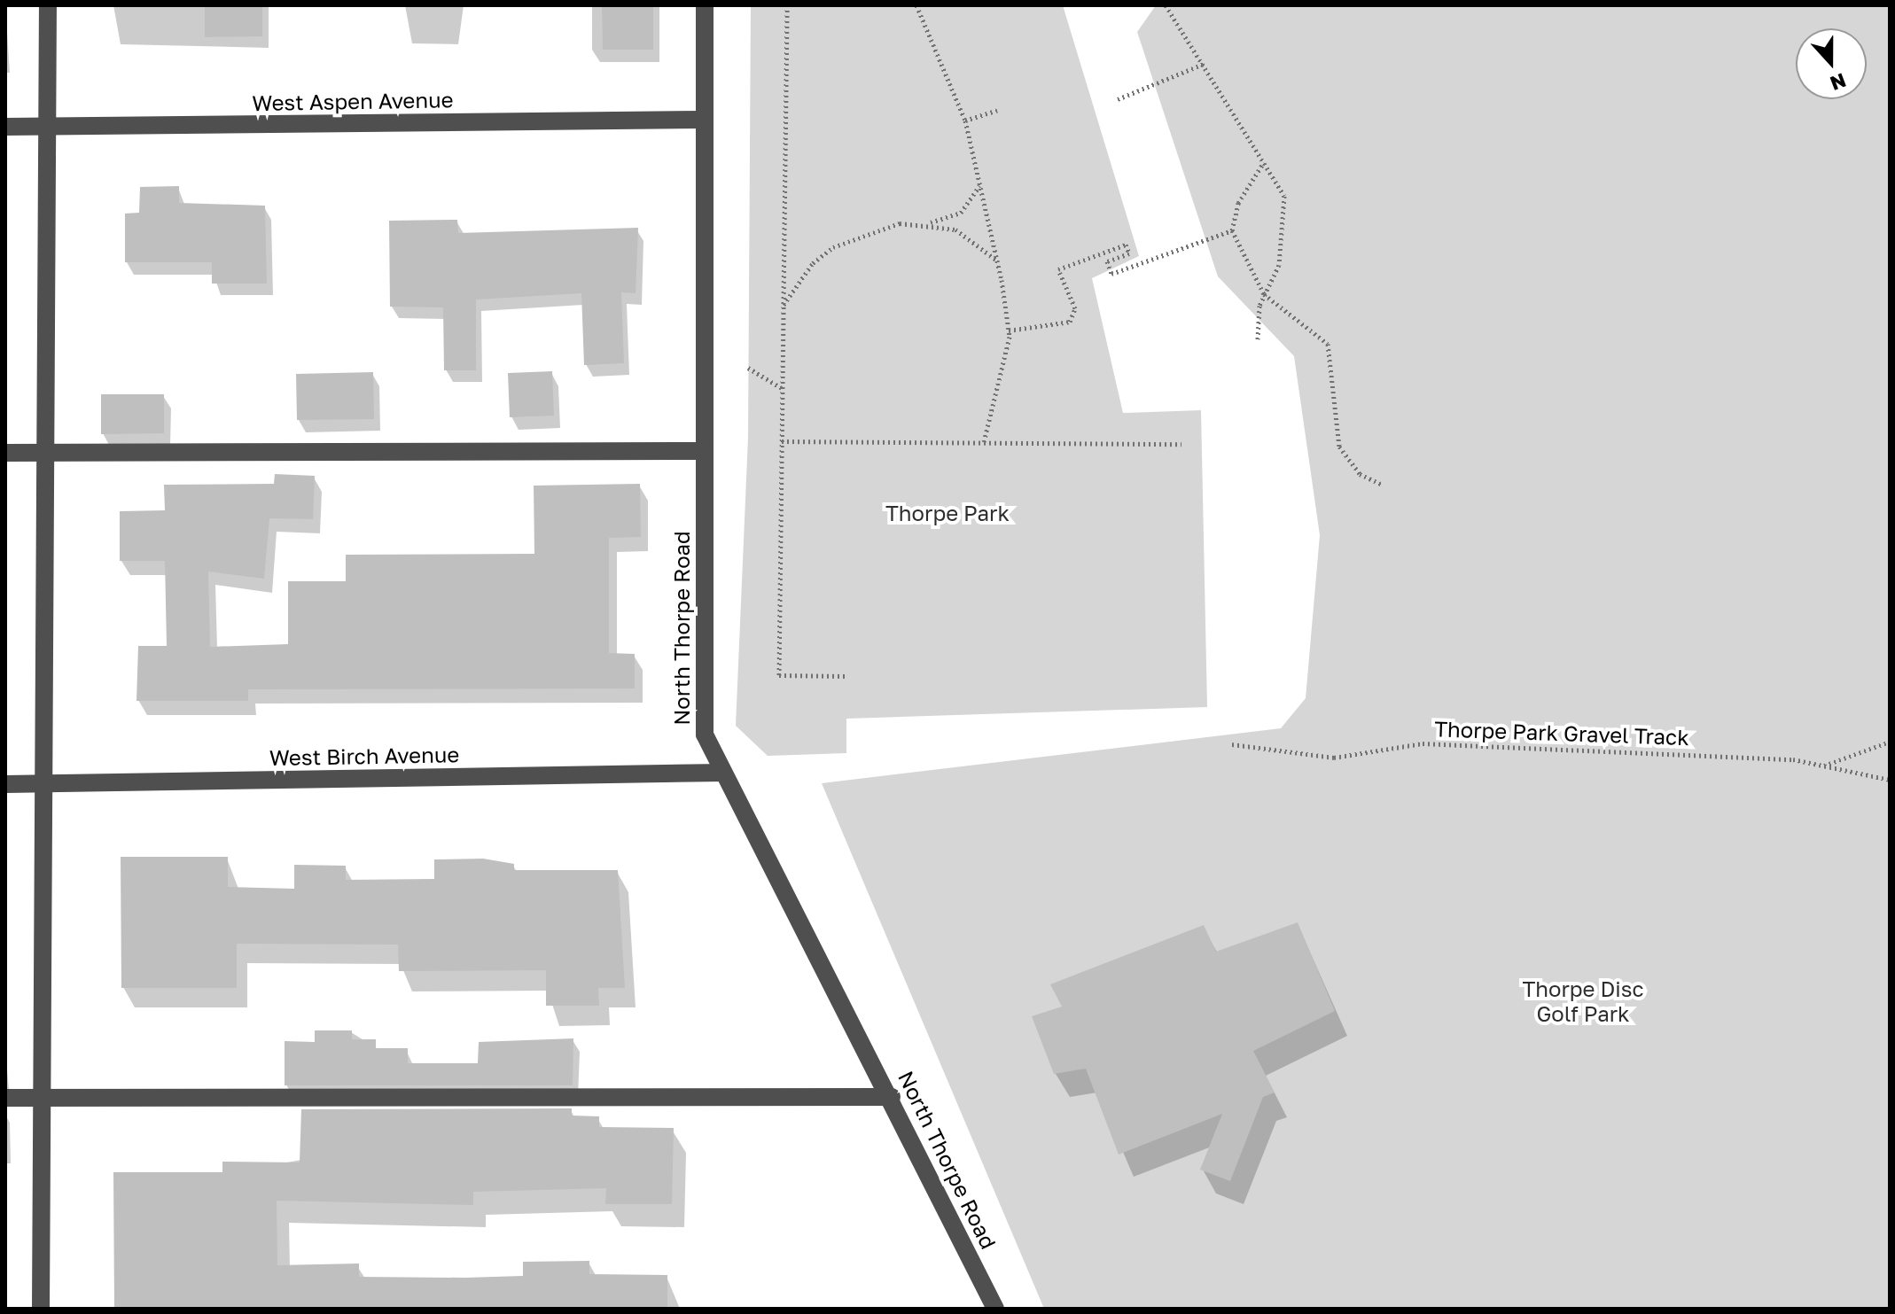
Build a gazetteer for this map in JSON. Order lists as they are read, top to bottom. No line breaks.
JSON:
{"streets":{"street":["West Aspen Avenue","North Thorpe Road","West Birch Avenue"],"path":["Thorpe Park Gravel Track"]},"crossings":[["West Aspen Avenue","North Thorpe Road"],["North Thorpe Road","West Birch Avenue"]],"parks":["Thorpe Park","Thorpe Disc Golf Park"],"north":"bottom"}
